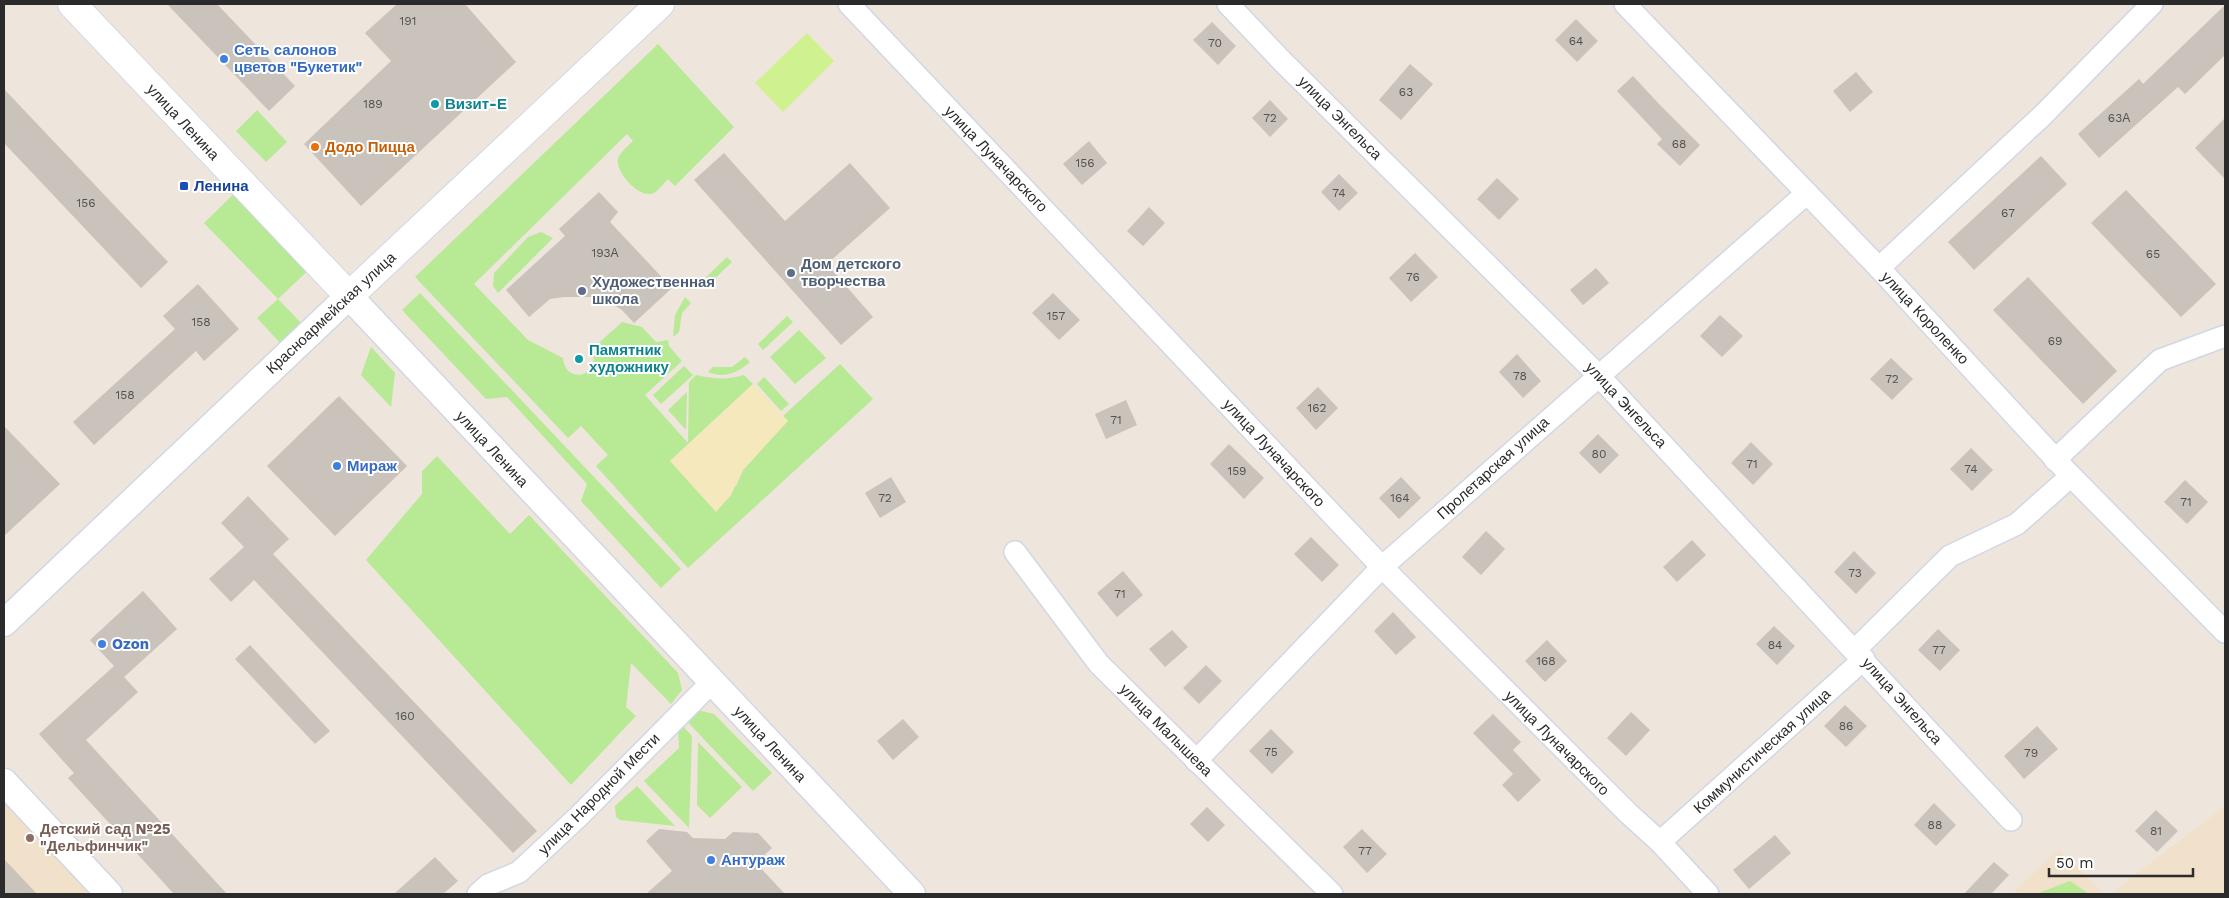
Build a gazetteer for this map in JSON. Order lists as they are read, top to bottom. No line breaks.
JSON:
{"streets":{"main road":["улица Ленина","Красноармейская улица"],"street":["улица Энгельса","улица Луначарского","улица Короленко","Пролетарская улица","улица Малышева","Коммунистическая улица","улица Народной Мести"]},"crossings":[["улица Энгельса","Пролетарская улица"],["улица Энгельса","Коммунистическая улица"],["улица Ленина","Красноармейская улица"],["улица Ленина","улица Народной Мести"],["улица Луначарского","Пролетарская улица"],["улица Луначарского","Коммунистическая улица"],["улица Короленко","Пролетарская улица"],["улица Короленко","Коммунистическая улица"],["Пролетарская улица","улица Малышева"]],"places":{"other":["Сеть салонов цветов \"Букетик\"","Визит-Е","Додо Пицца","Дом детского творчества","Художественная школа","Памятник художнику","Мираж","Ozon","Детский сад №25 \"Дельфинчик\"","Антураж"],"transit":["Ленина"]},"house_numbers":["191","64","70","63","189","72","63А","68","156","74","156","67","193А","65","76","157","158","69","78","72","158","162","71","80","71","74","159","72","164","71","73","71","84","77","168","160","86","75","79","88","81","77"],"scale_bar":"50 m"}
